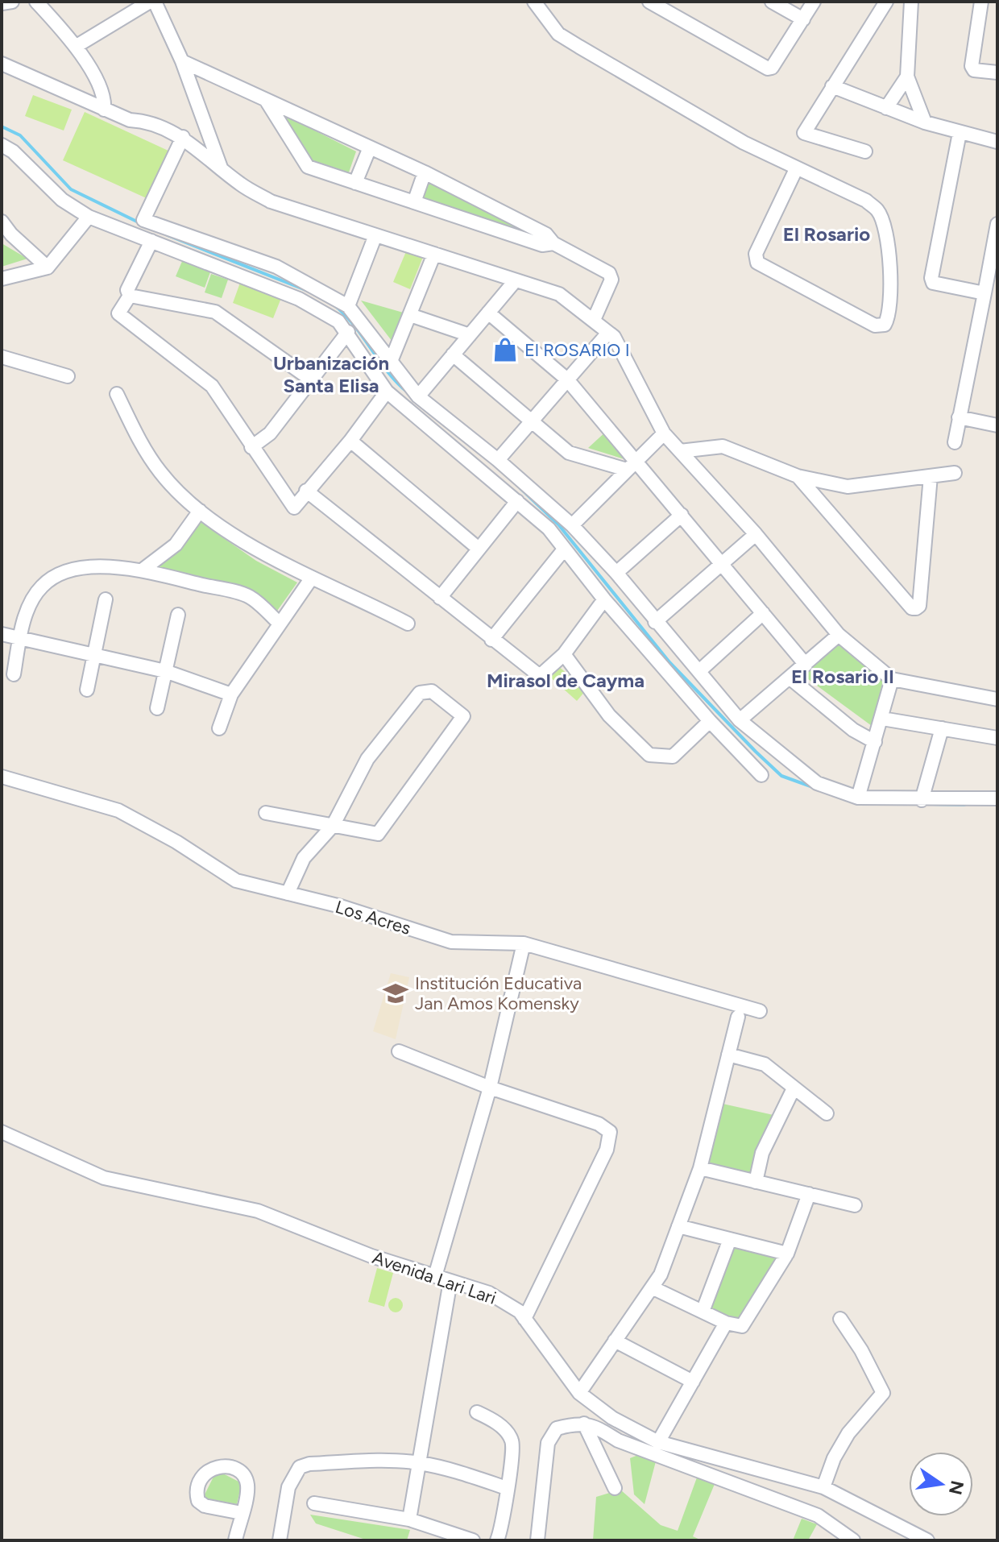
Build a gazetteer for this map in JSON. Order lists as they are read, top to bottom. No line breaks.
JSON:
{"streets":{"street":["Los Acres","Avenida Lari Lari"]},"districts":["El Rosario","Urbanización Santa Elisa","El Rosario II","Mirasol de Cayma"],"places":{"shop":["El ROSARIO I"],"school or university":["Institución Educativa Jan Amos Komensky"]},"north":"right"}
